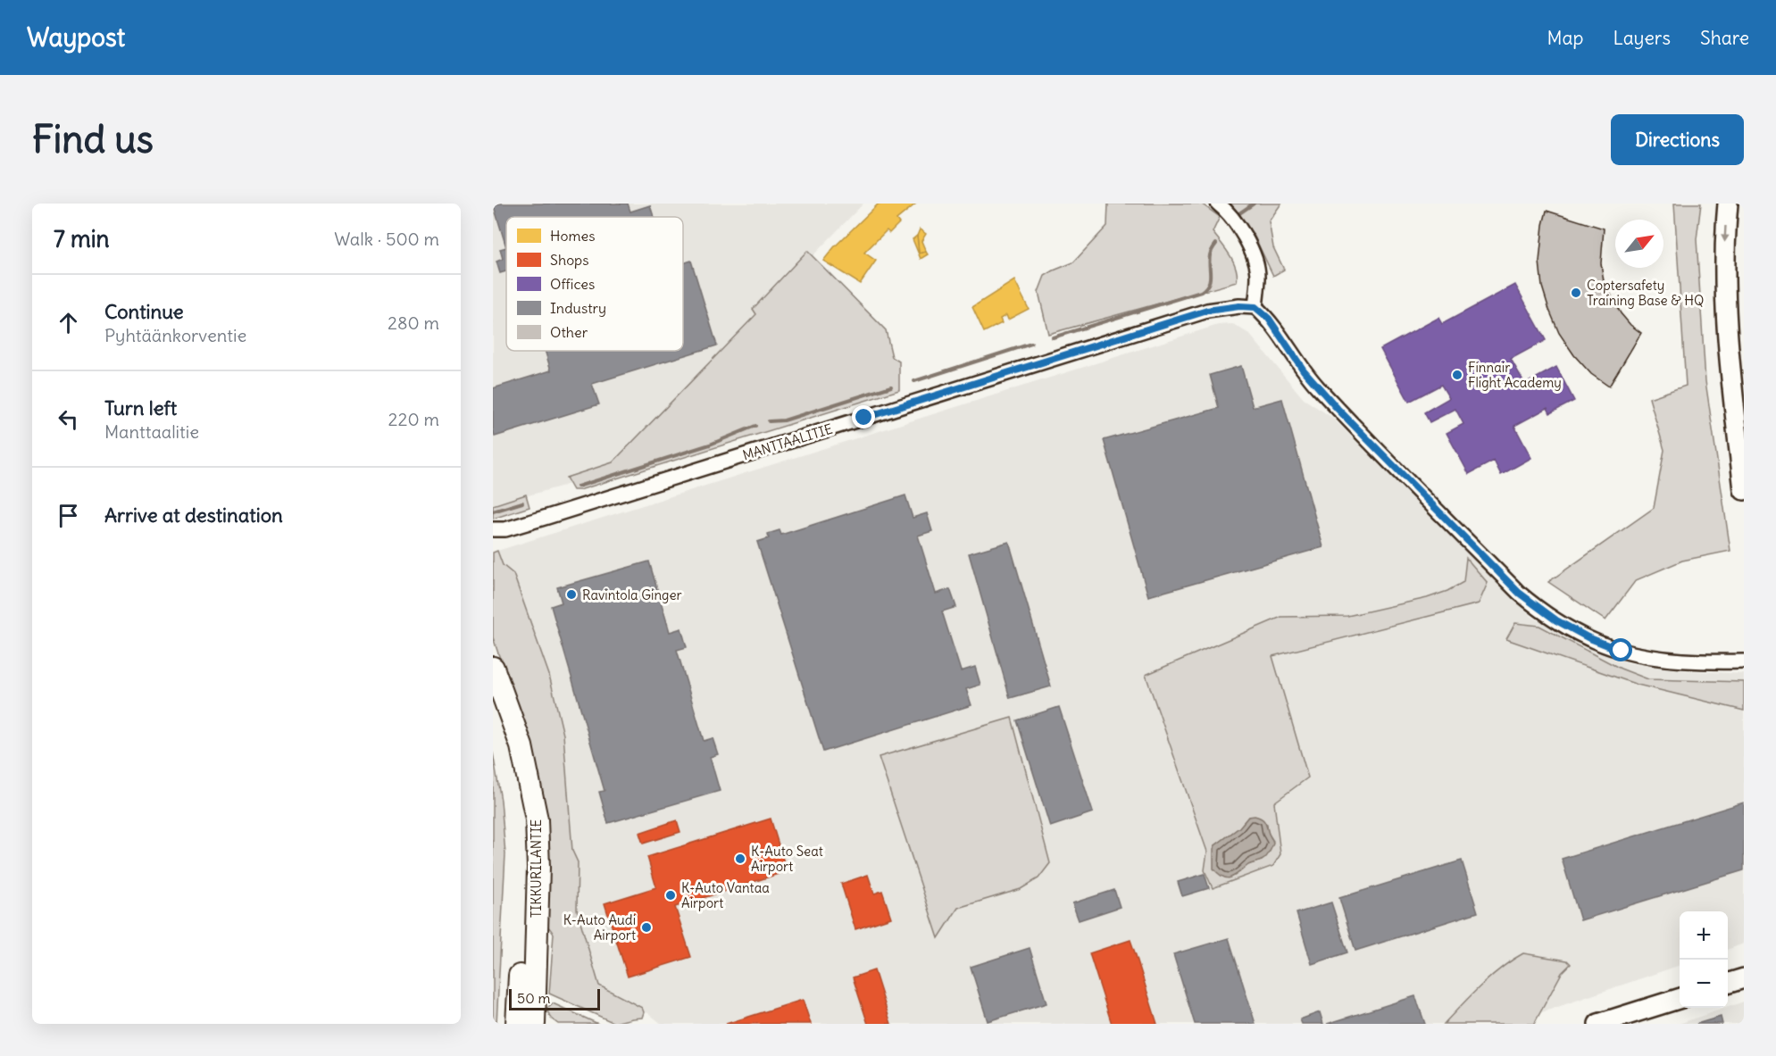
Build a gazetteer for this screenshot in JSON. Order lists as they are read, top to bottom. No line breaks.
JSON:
{"streets":{"main road":["TIKKURILANTIE"],"street":["MANTTAALITIE"]},"places":["Coptersafety Training Base & HQ","Finnair Flight Academy","Ravintola Ginger","K-Auto Seat Airport","K-Auto Vantaa Airport","K-Auto Audi Airport"],"legend":["Homes","Shops","Offices","Industry","Other"],"scale_bar":"50 m","north":"top right","page":{"header":"Waypost","nav":["Map","Layers","Share"],"buttons":"Directions","title":"Find us","heading":["7 min","Walk · 500 m"],"list":[["Continue","Pyhtäänkorventie","280 m"],["Turn left","Manttaalitie","220 m"],"Arrive at destination"],"map_buttons":["+","−"],"scale":"50 m"}}
